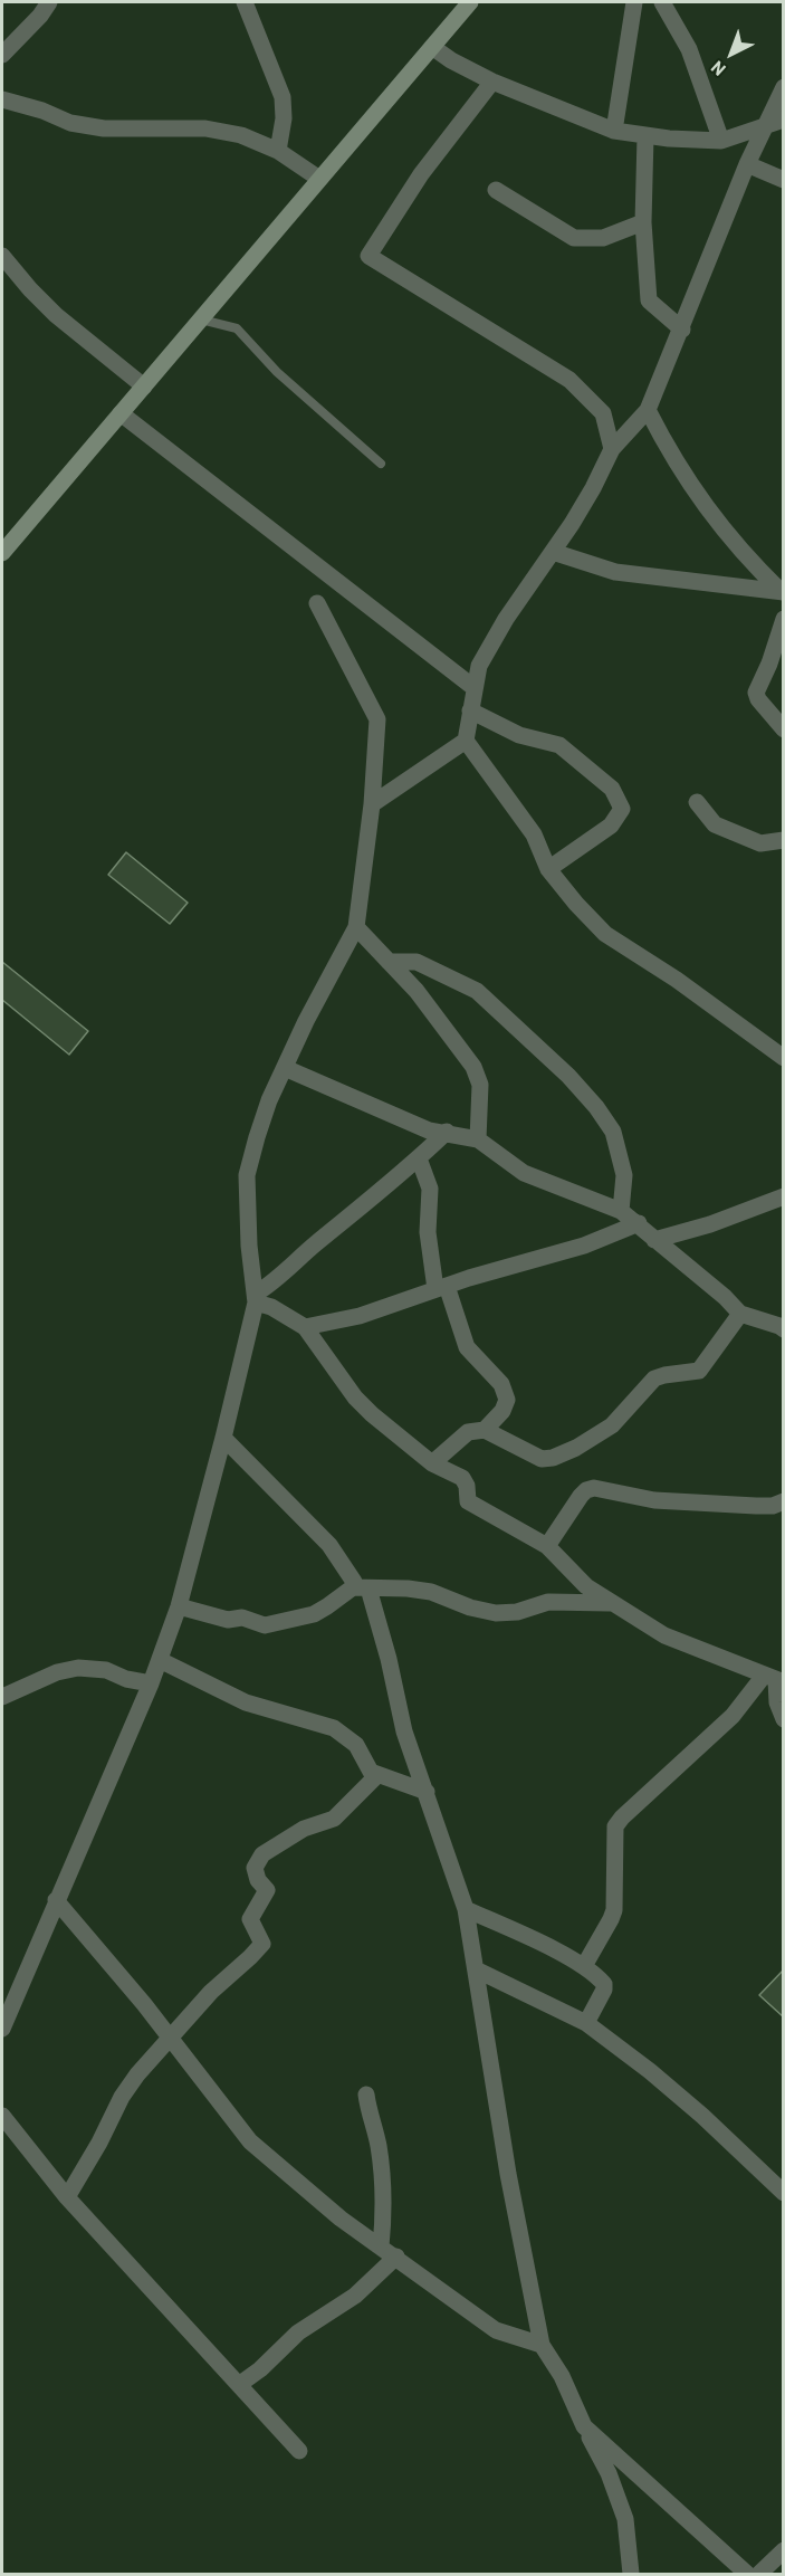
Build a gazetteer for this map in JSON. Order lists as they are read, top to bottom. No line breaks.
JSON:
{"north":"bottom left"}
